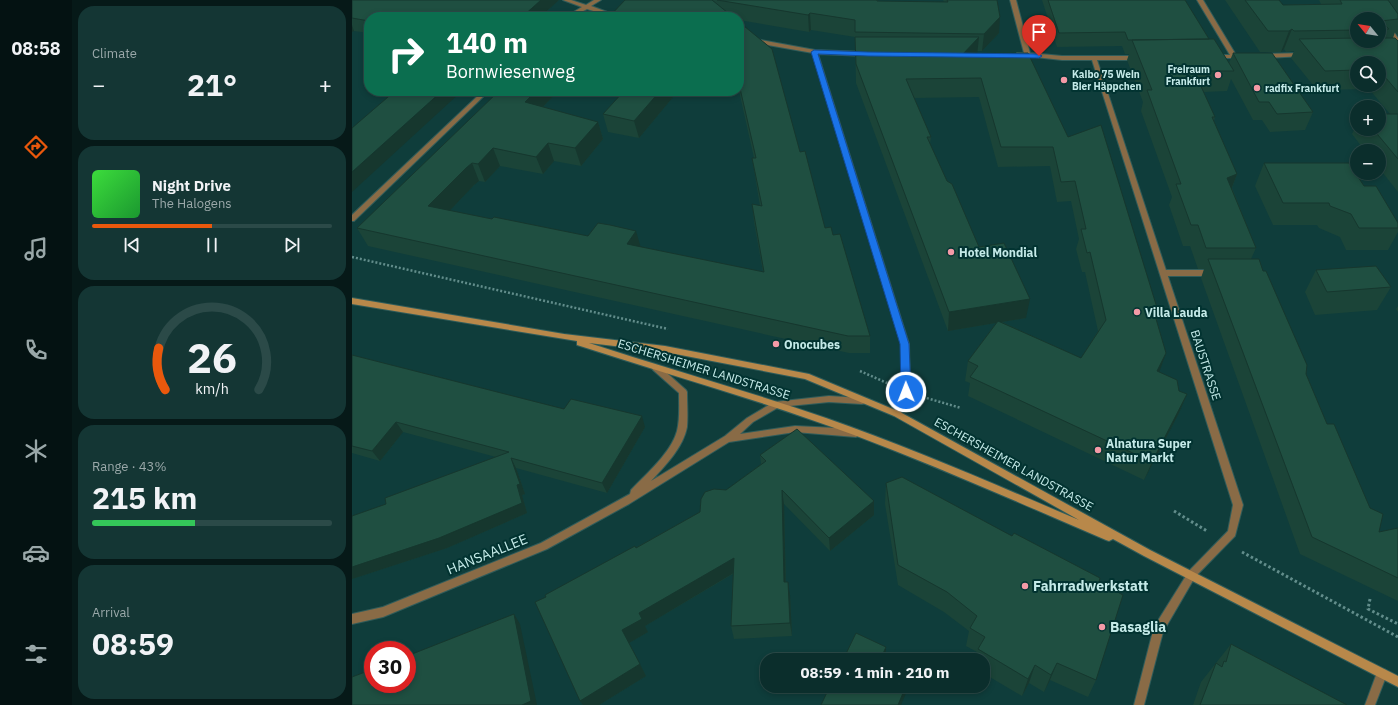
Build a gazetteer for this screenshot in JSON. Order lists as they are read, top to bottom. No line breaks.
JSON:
{"streets":{"main road":["ESCHERSHEIMER LANDSTRASSE"],"street":["BAUSTRASSE","HANSAALLEE"]},"crossings":[["BAUSTRASSE","ESCHERSHEIMER LANDSTRASSE"],["ESCHERSHEIMER LANDSTRASSE","HANSAALLEE"]],"places":["Freiraum Frankfurt","Kaibo 75 Wein Bier Häppchen","radfix Frankfurt","Hotel Mondial","Villa Lauda","Onocubes","Alnatura Super Natur Markt","Fahrradwerkstatt","Basaglia"],"north":"top left","page":{"tabs":"08:58","tile":["Climate",["Range · 43%","215 km"],["Arrival","08:59"]],"map_buttons":["+","−"],"turn":["140 m","Bornwiesenweg"],"heat":["−","21°","+"],"song":["Night Drive","The Halogens"],"limit":"30","trip":"08:59 · 1 min · 210 m","gauge":["26","km/h"]}}
